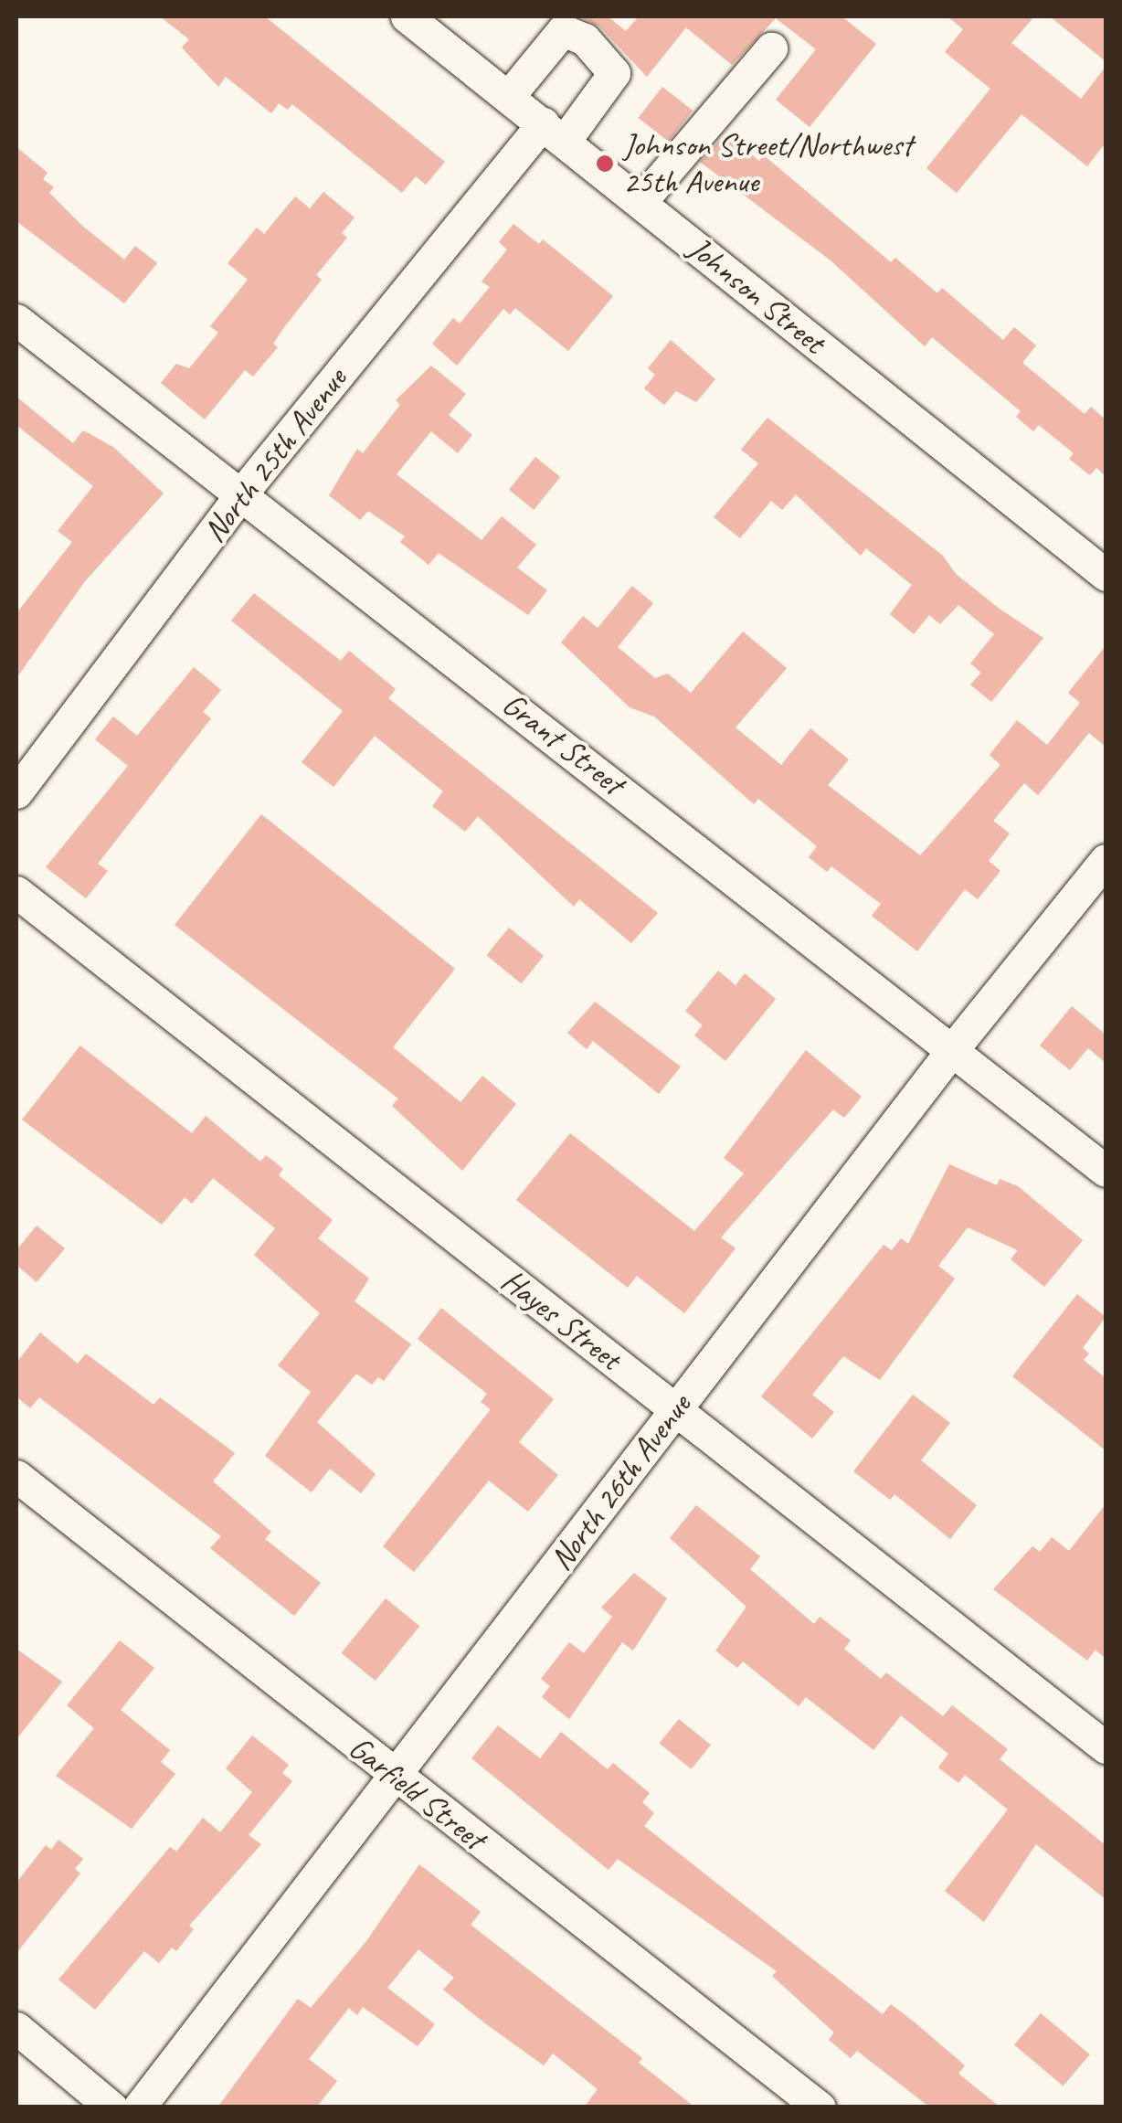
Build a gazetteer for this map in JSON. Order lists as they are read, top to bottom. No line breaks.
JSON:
{"streets":{"street":["Johnson Street","North 25th Avenue","Grant Street","Hayes Street","North 26th Avenue","Garfield Street"]},"crossings":[["Johnson Street","North 25th Avenue"],["North 25th Avenue","Grant Street"],["Grant Street","North 26th Avenue"],["Hayes Street","North 26th Avenue"],["North 26th Avenue","Garfield Street"]],"places":["Johnson Street/Northwest 25th Avenue"]}
